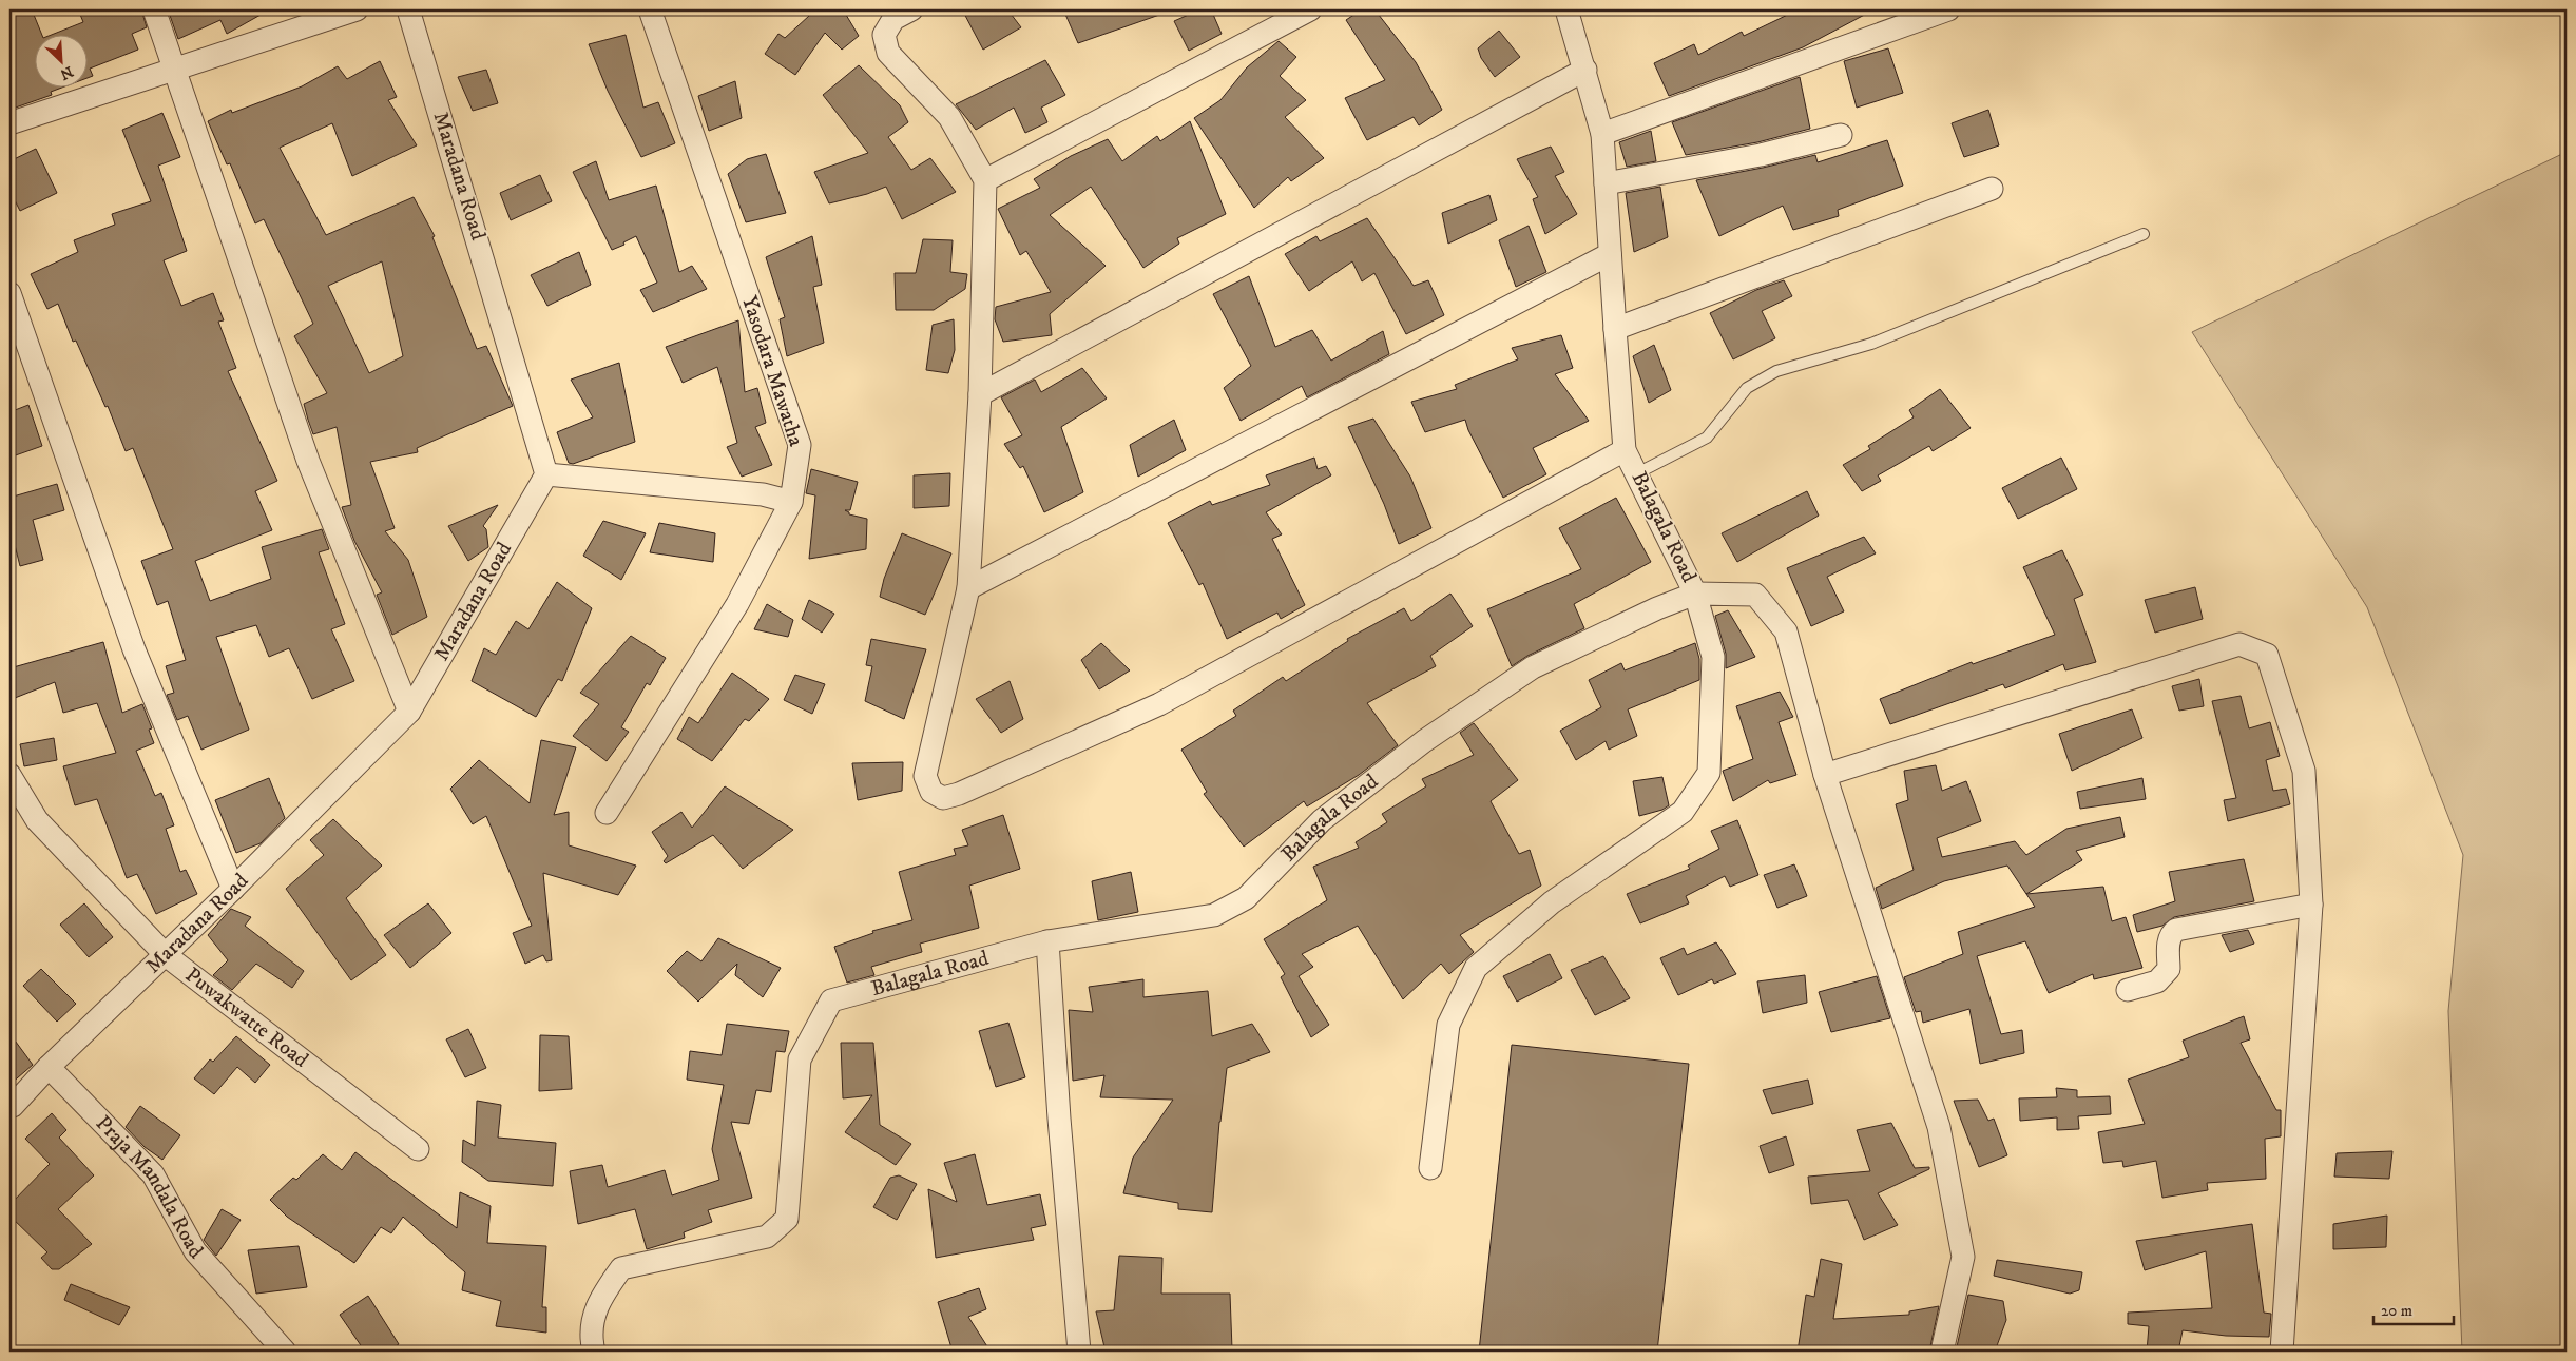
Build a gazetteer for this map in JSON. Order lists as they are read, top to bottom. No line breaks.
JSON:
{"streets":{"street":["Maradana Road","Yasodara Mawatha","Balagala Road","Puwakwatte Road","Praja Mandala Road"]},"crossings":[["Maradana Road","Puwakwatte Road"],["Maradana Road","Praja Mandala Road"]],"scale_bar":"20 m","north":"bottom right"}
